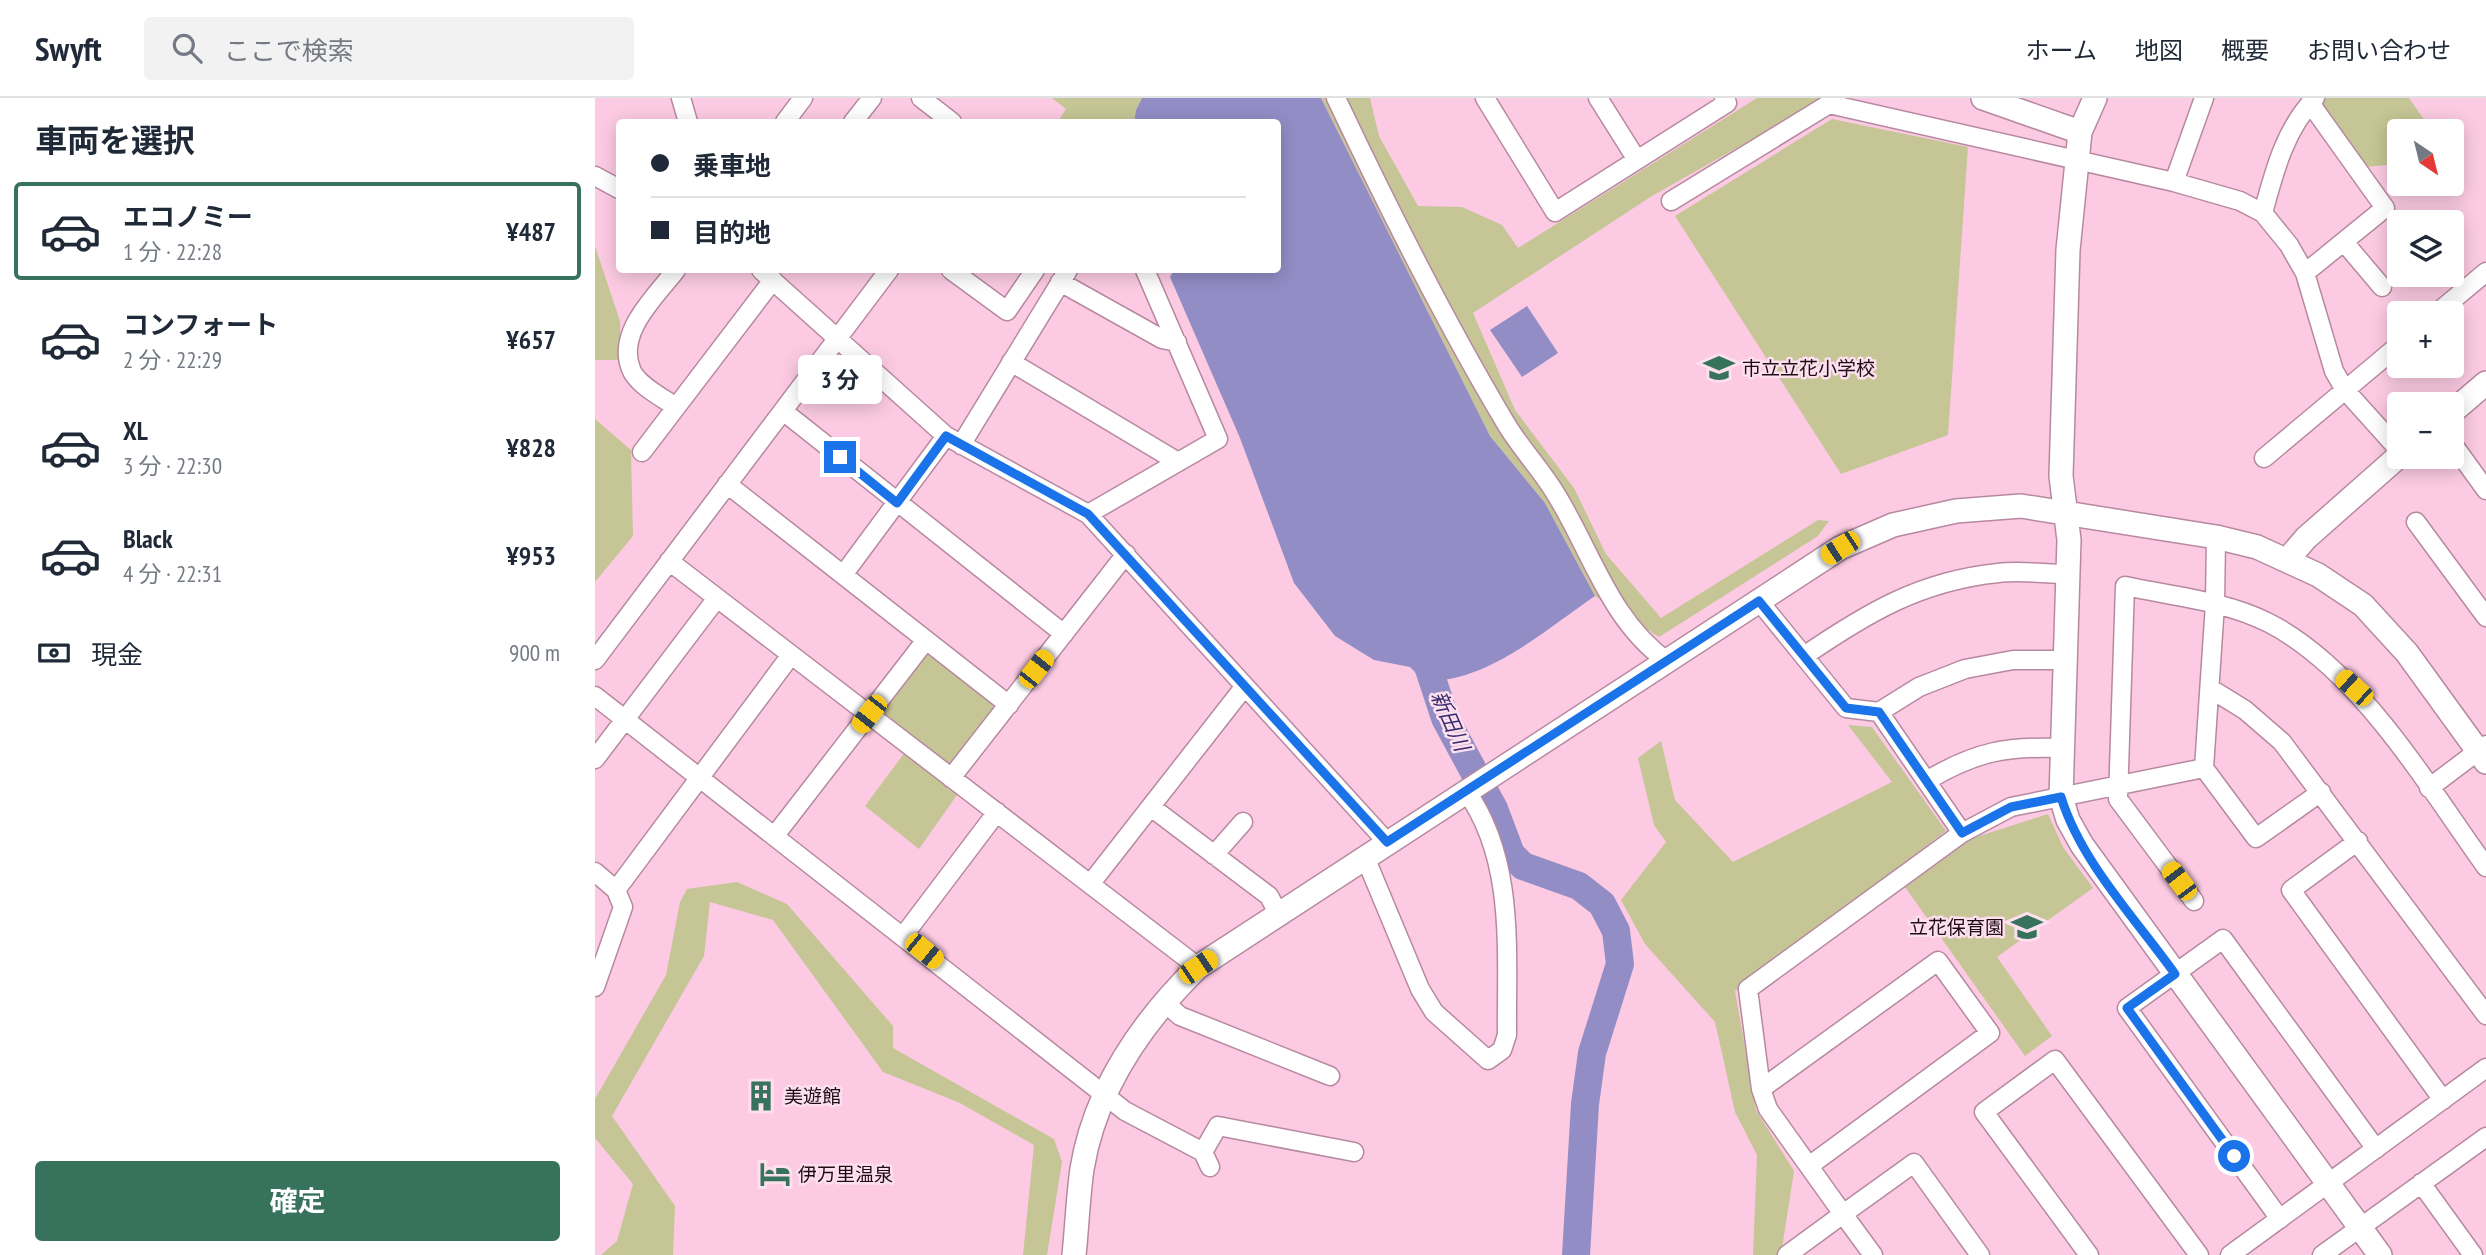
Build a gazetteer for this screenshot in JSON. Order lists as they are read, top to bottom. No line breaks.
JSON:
{"water":["新田川"],"places":{"school or university":["市立立花小学校","立花保育園"],"building":["美遊館"],"hotel":["伊万里温泉"]},"north":"bottom right","page":{"header":"Swyft","search":"ここで検索","nav":["ホーム","地図","概要","お問い合わせ"],"heading":"車両を選択","map_buttons":["+","−"],"banner":["乗車地","目的地"],"list":[{"name":"エコノミー","note":"1 分 · 22:28","value":"¥487"},{"name":"コンフォート","note":"2 分 · 22:29","value":"¥657"},{"name":"XL","note":"3 分 · 22:30","value":"¥828"},{"name":"Black","note":"4 分 · 22:31","value":"¥953"}],"bubble":"3 分","pay":["現金","900 m"],"buttons":"確定"}}
